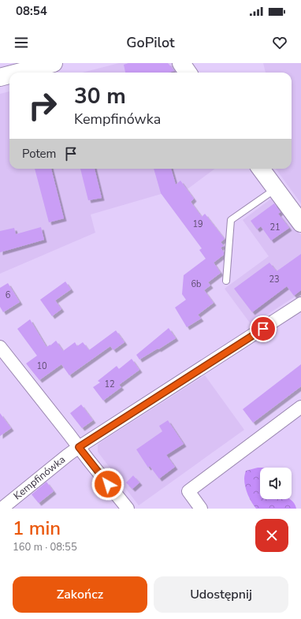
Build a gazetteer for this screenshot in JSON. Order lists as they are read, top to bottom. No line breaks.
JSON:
{"streets":{"street":["Kempfinówka"]},"house_numbers":["19","21","23","6b","6","10","12"],"page":{"status":"08:54","header":"GoPilot","turn":["30 m","Kempfinówka"],"then":"Potem","heading":["1 min","160 m · 08:55"],"buttons":["Zakończ","Udostępnij"]}}
